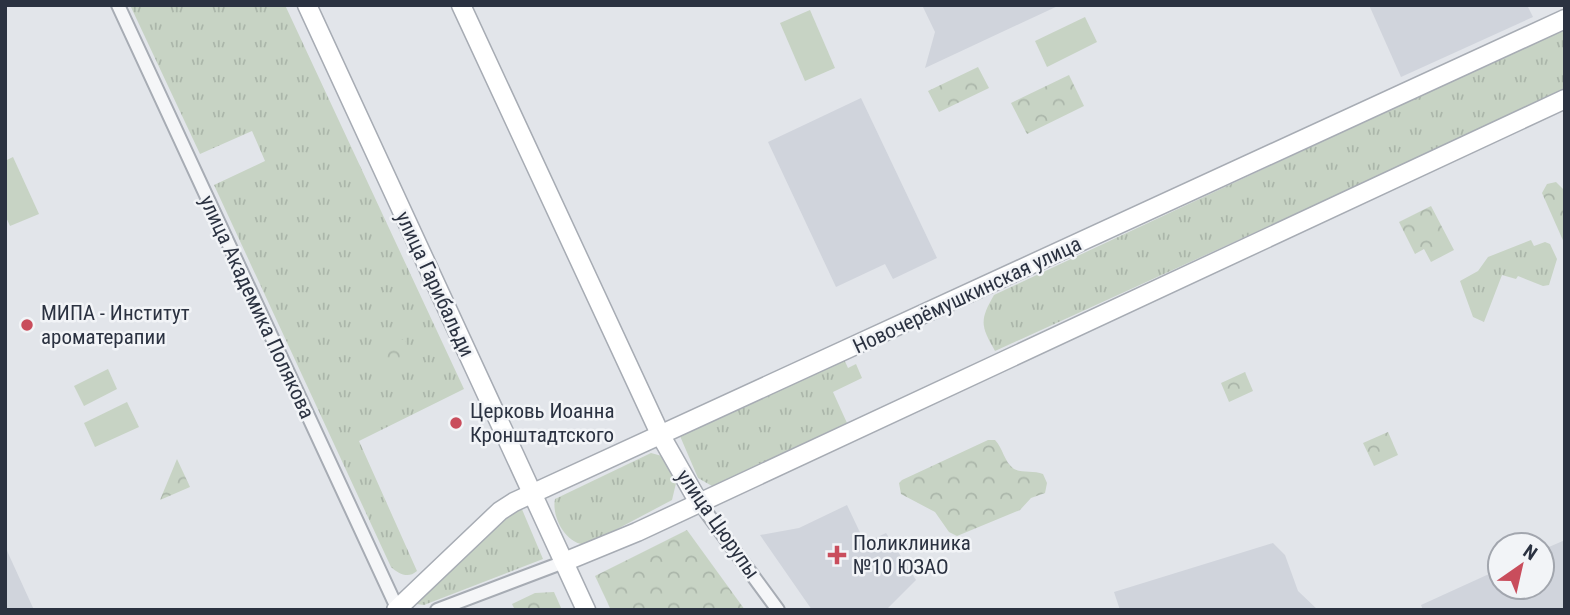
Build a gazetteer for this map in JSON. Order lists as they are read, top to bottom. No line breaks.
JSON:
{"streets":{"street":["улица Гарибальди","Новочерёмушкинская улица","улица Академика Полякова","улица Цюрупы"]},"crossings":[["улица Гарибальди","Новочерёмушкинская улица"],["Новочерёмушкинская улица","улица Академика Полякова"],["Новочерёмушкинская улица","улица Цюрупы"]],"places":{"other":["МИПА - Институт ароматерапии","Церковь Иоанна Кронштадтского"],"health":["Поликлиника №10 ЮЗАО"]},"north":"top right"}
